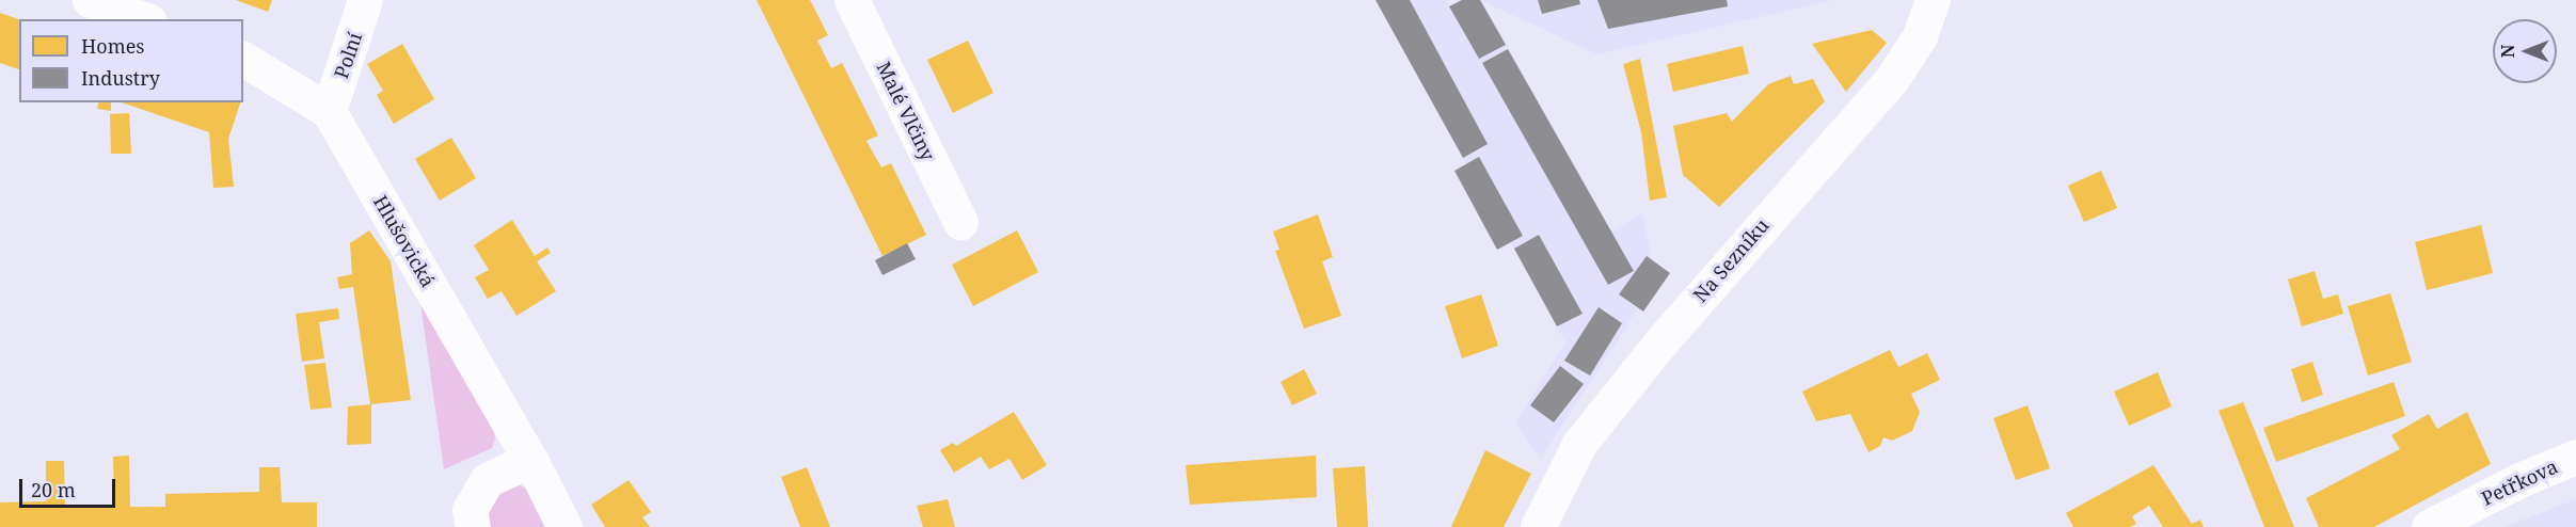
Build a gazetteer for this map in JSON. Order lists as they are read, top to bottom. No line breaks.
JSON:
{"streets":{"street":["Polní","Malé Vlčiny","Hlušovická","Na Sezníku","Petřkova"]},"crossings":[["Polní","Hlušovická"]],"legend":["Homes","Industry"],"scale_bar":"20 m","north":"left"}
